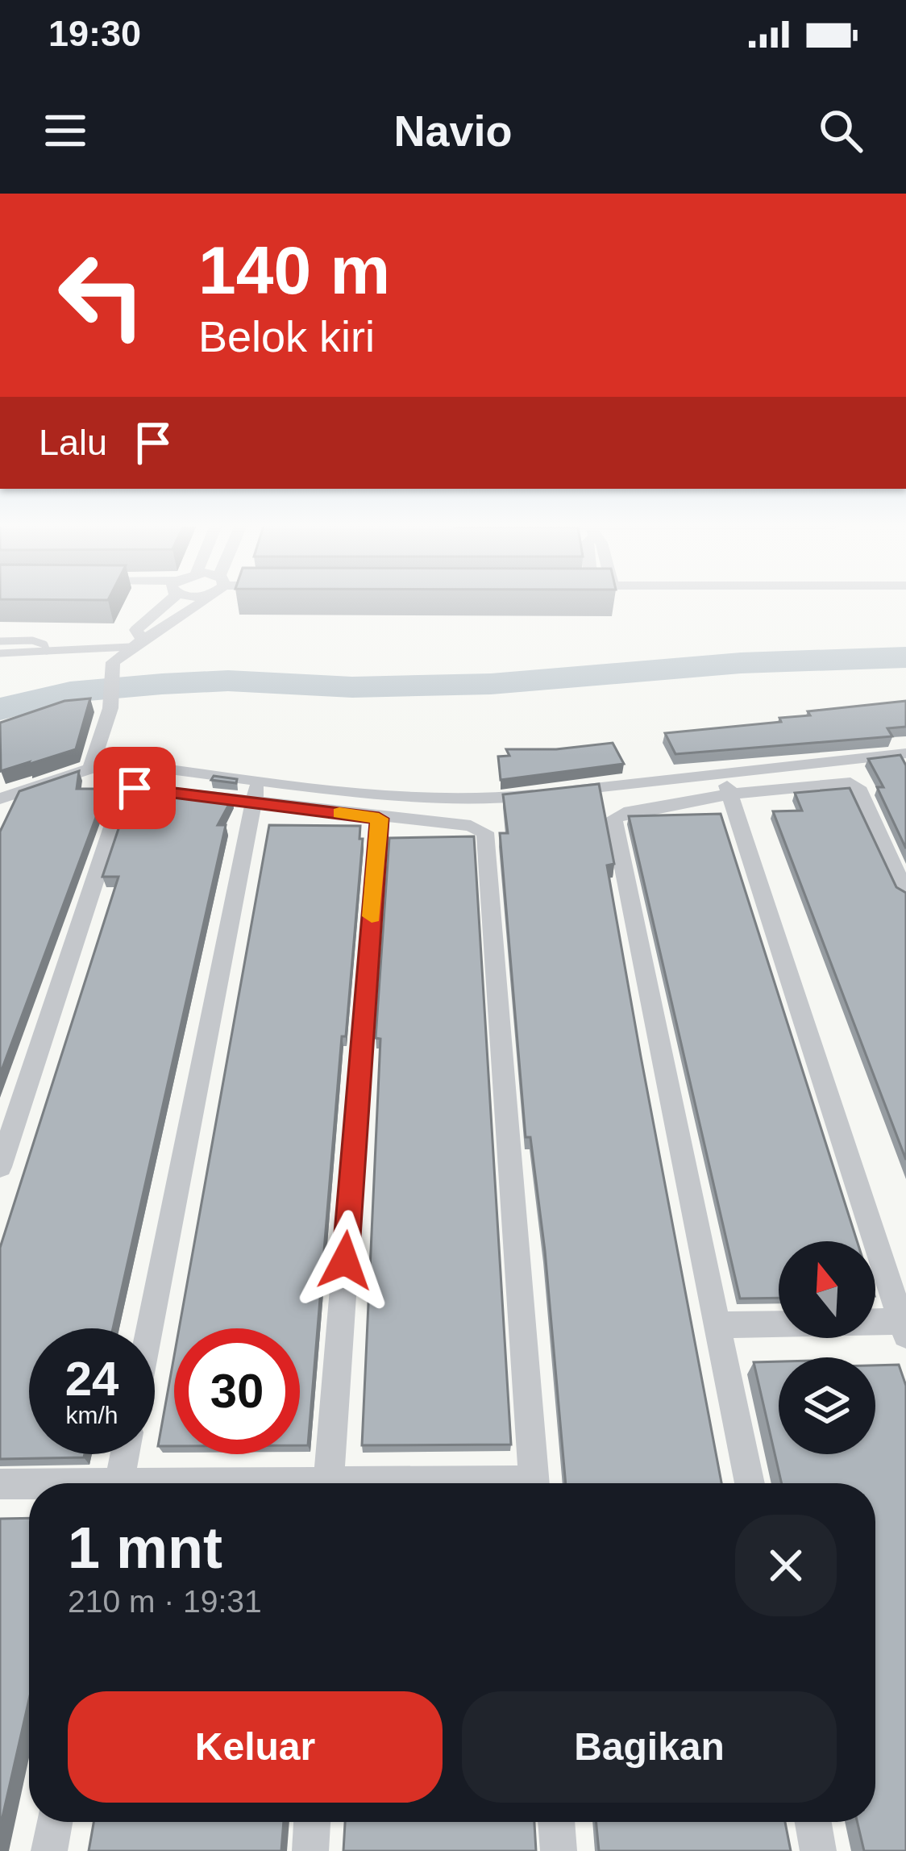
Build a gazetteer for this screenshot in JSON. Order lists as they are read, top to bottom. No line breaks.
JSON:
{"north":"top","page":{"status":"19:30","header":"Navio","turn":["140 m","Belok kiri"],"then":"Lalu","speed":"24 km/h","limit":"30","heading":["1 mnt","210 m · 19:31"],"buttons":["Keluar","Bagikan"]}}
